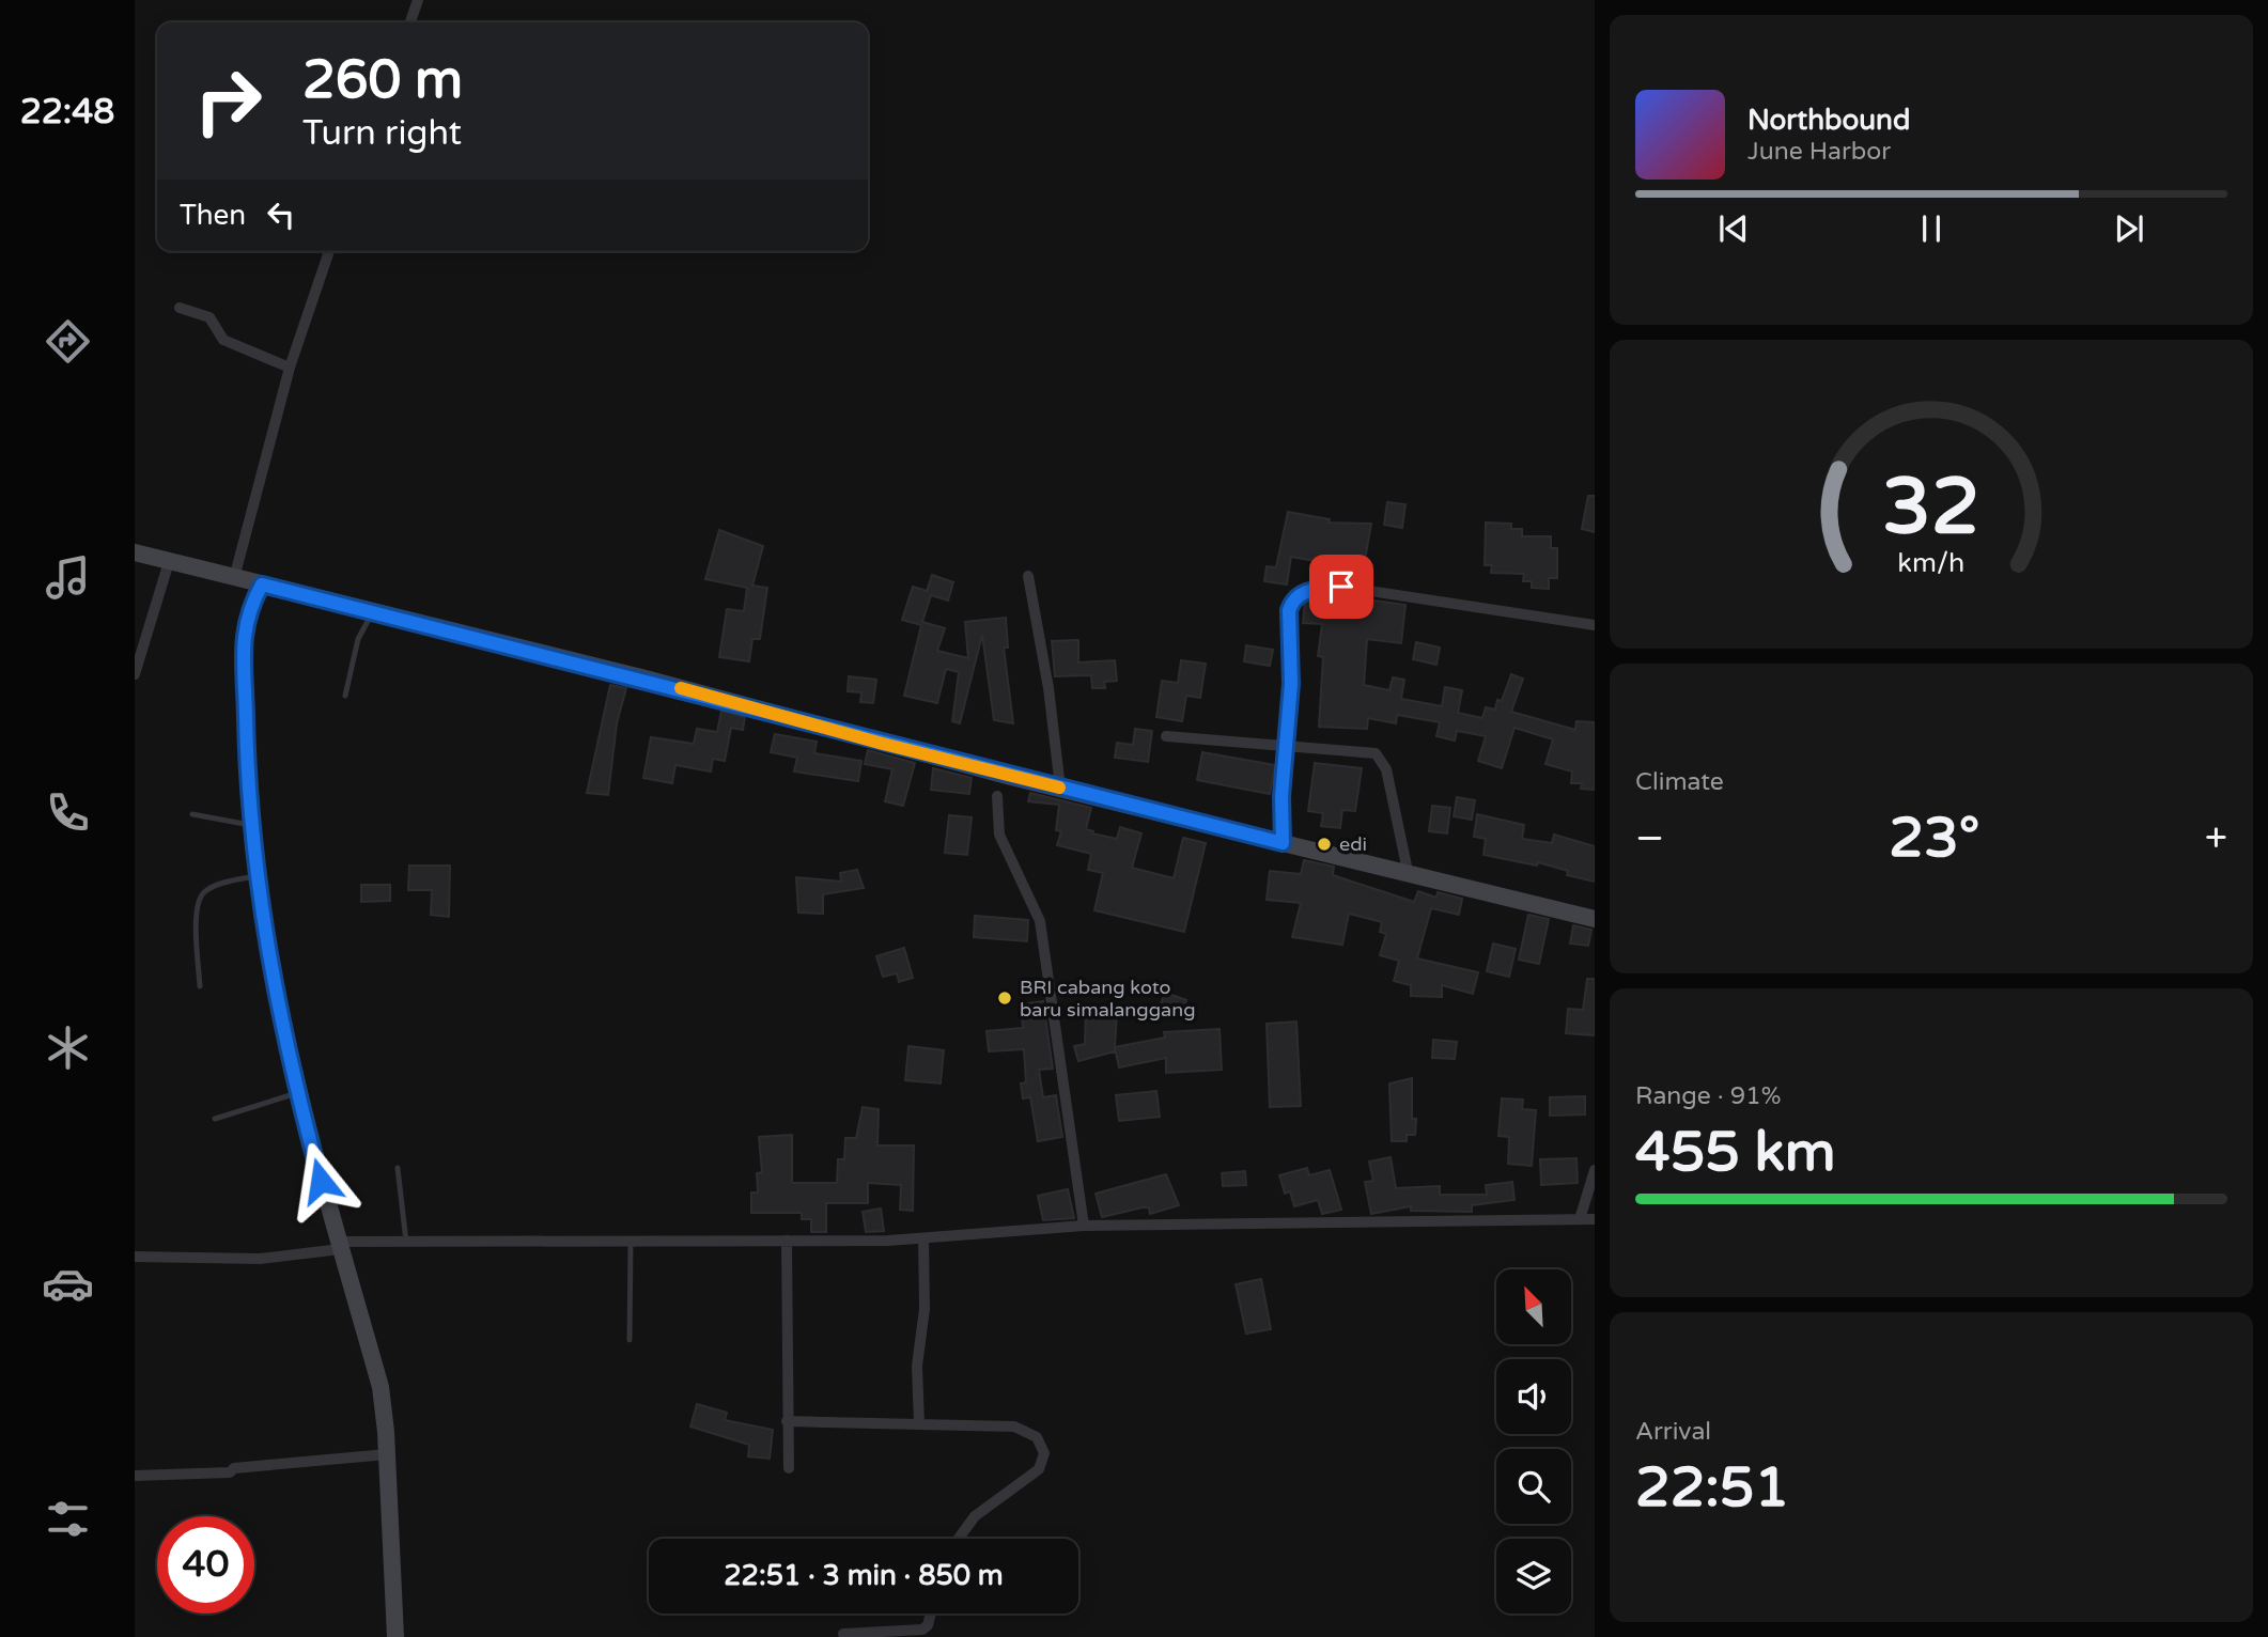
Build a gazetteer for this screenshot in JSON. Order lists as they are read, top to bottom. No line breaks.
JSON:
{"places":["edi","BRI cabang koto baru simalanggang"],"north":"top left","page":{"tabs":"22:48","turn":["260 m","Turn right"],"song":["Northbound","June Harbor"],"then":"Then","tile":["Climate",["Range · 91%","455 km"],["Arrival","22:51"]],"heat":["−","23°","+"],"limit":"40","trip":"22:51 · 3 min · 850 m","gauge":["32","km/h"]}}
